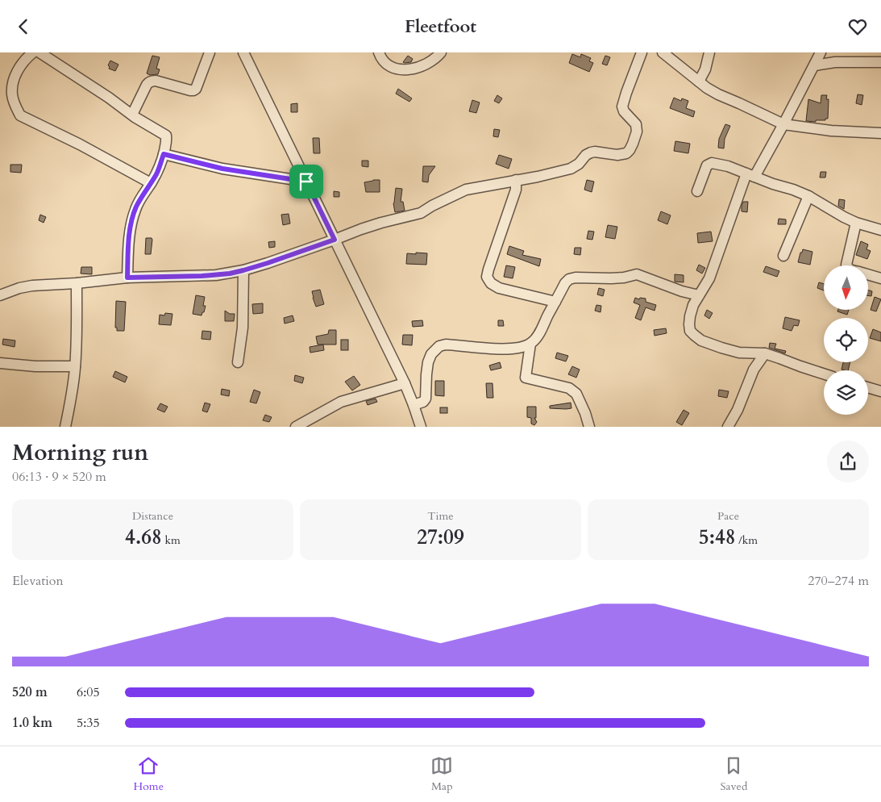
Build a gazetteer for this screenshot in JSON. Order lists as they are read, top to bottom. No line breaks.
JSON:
{"north":"bottom","page":{"header":"Fleetfoot","heading":["Morning run","06:13 · 9 × 520 m"],"stats":[["Distance","4.68 km"],["Time","27:09"],["Pace","5:48 /km"]],"chart":["Elevation","270–274 m"],"list":[{"name":"520 m","note":"6:05"},{"name":"1.0 km","note":"5:35"}],"tabs":["Home","Map","Saved"]}}
